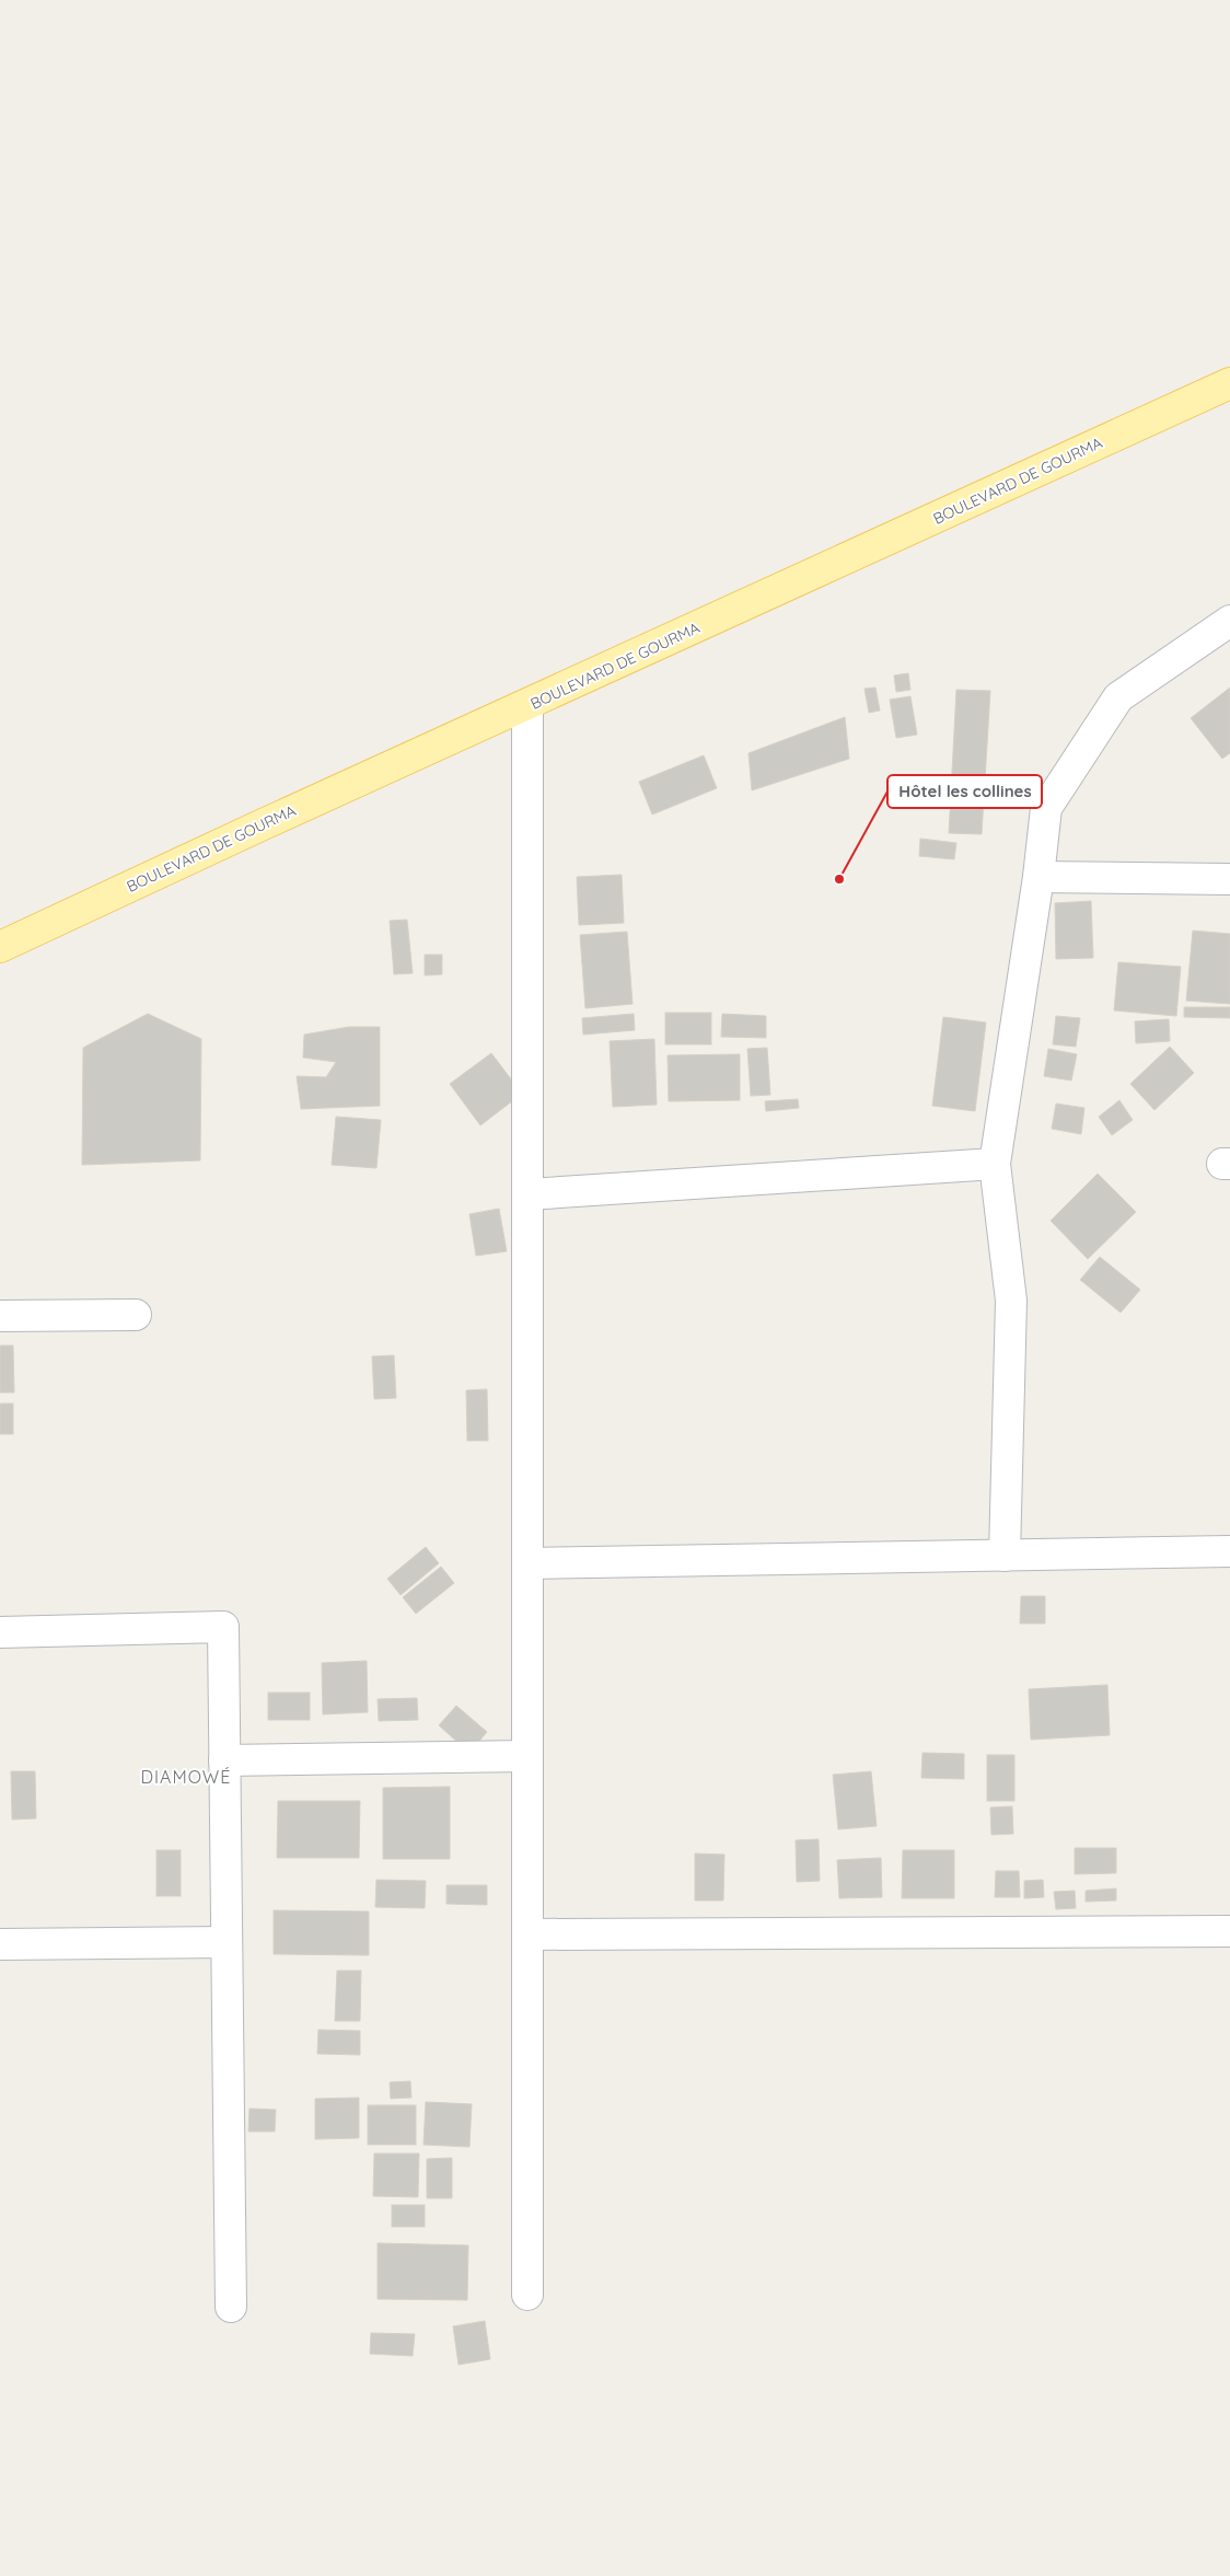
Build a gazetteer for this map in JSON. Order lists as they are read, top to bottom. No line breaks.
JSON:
{"streets":{"main road":["BOULEVARD DE GOURMA"]},"districts":["DIAMOWÉ"],"places":["Hôtel les collines"]}
